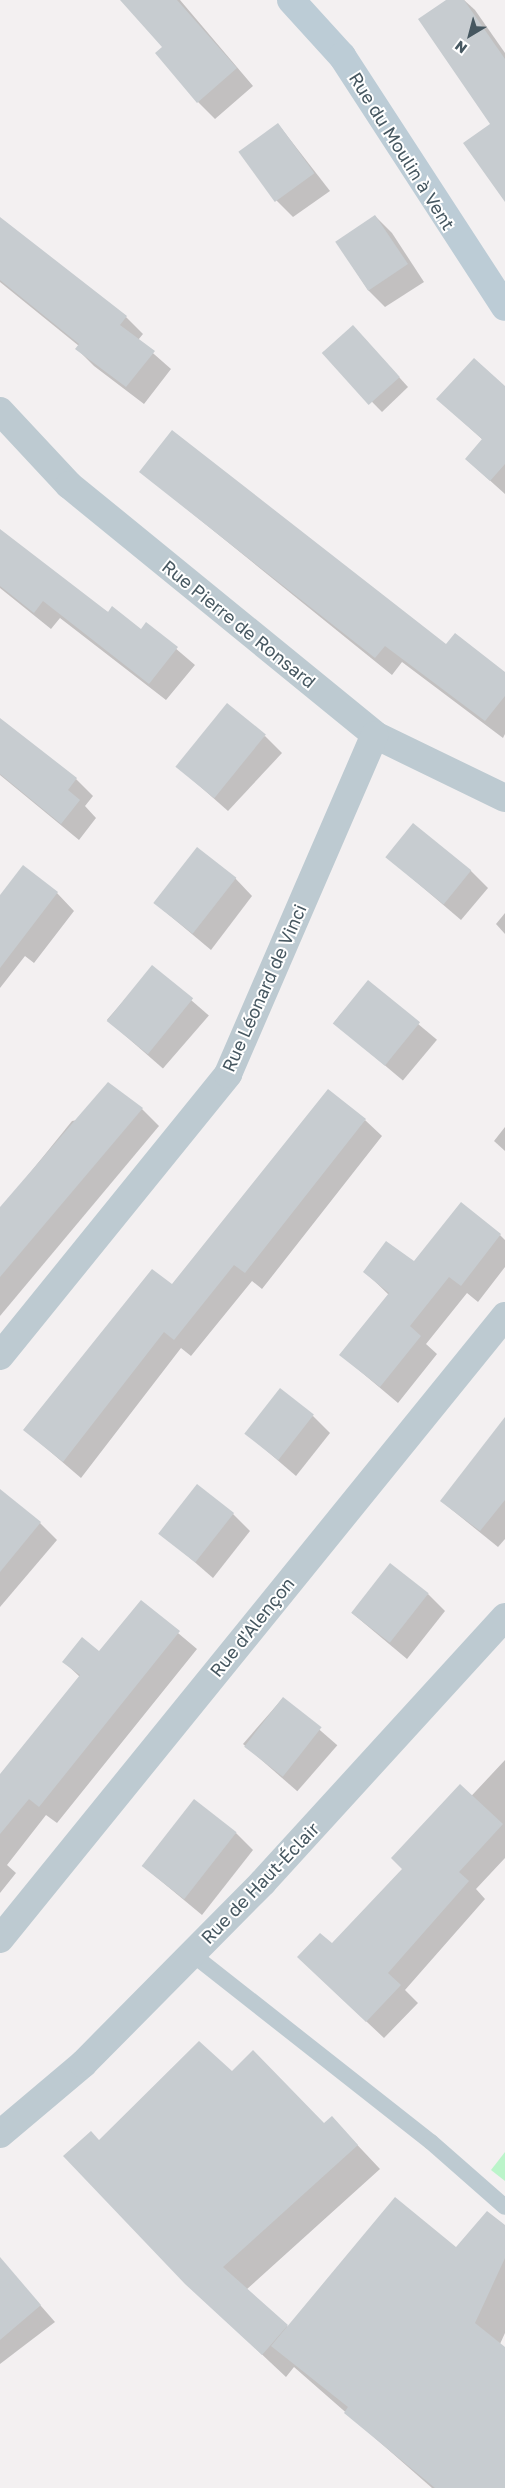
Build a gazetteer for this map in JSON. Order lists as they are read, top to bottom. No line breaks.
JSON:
{"streets":{"street":["Rue du Moulin à Vent","Rue Pierre de Ronsard","Rue Léonard de Vinci","Rue d'Alençon","Rue de Haut-Éclair"]},"crossings":[["Rue Pierre de Ronsard","Rue Léonard de Vinci"]],"north":"bottom left"}
